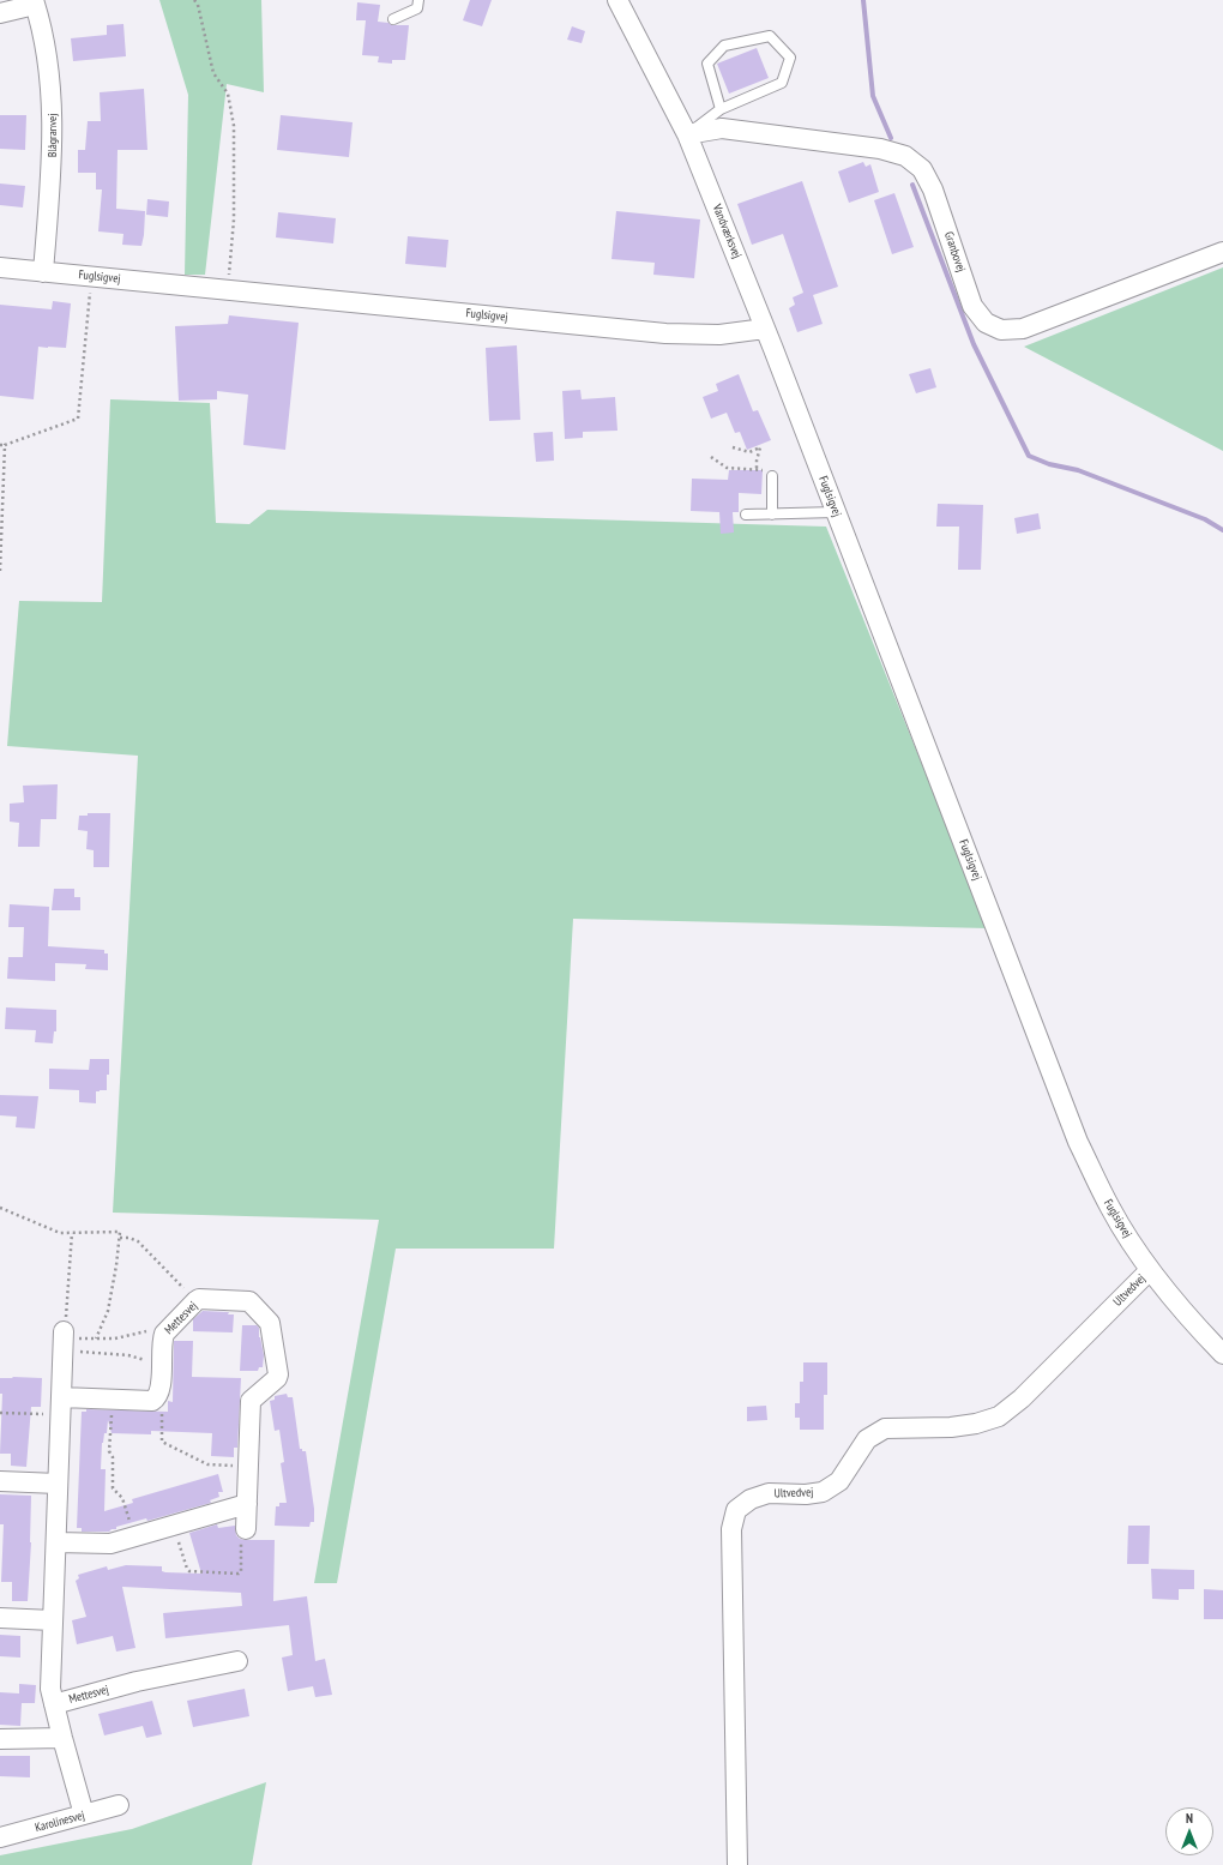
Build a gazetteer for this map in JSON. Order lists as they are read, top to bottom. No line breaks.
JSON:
{"streets":{"street":["Blågranvej","Vandværksvej","Granbovej","Fuglsigvej","Ultvedvej","Mettesvej","Karolinesvej"]},"crossings":[["Blågranvej","Fuglsigvej"],["Vandværksvej","Granbovej"],["Vandværksvej","Fuglsigvej"],["Fuglsigvej","Ultvedvej"],["Mettesvej","Karolinesvej"]],"north":"top"}
